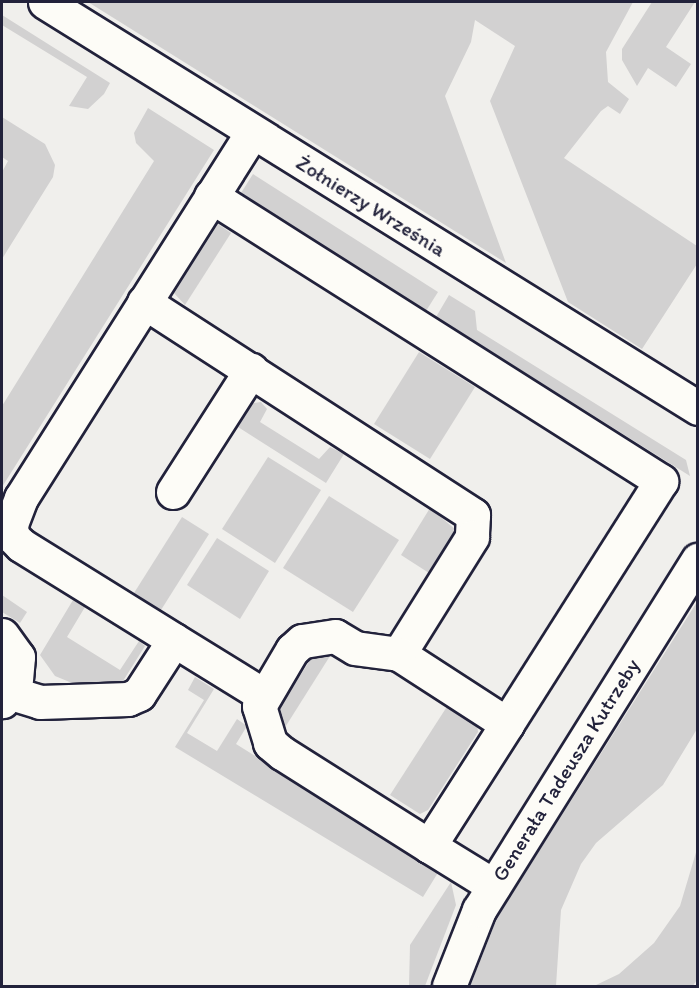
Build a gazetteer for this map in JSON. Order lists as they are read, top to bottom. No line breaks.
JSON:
{"streets":{"street":["Żołnierzy Września","Generała Tadeusza Kutrzeby"]}}
